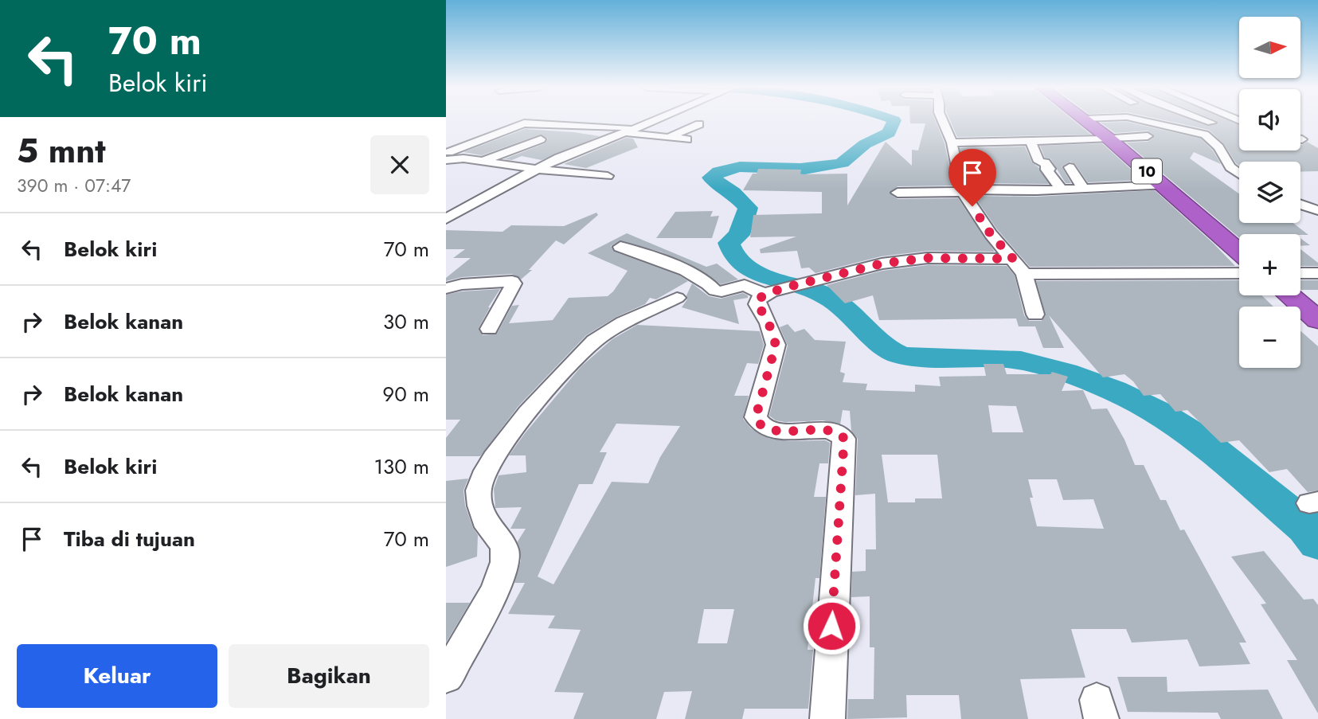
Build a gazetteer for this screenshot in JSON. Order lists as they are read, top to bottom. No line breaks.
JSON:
{"streets":{"highway":["10"]},"north":"right","page":{"turn":["70 m","Belok kiri"],"map_buttons":["+","−"],"heading":["5 mnt","390 m · 07:47"],"list":[{"name":"Belok kiri","value":"70 m"},{"name":"Belok kanan","value":"30 m"},{"name":"Belok kanan","value":"90 m"},{"name":"Belok kiri","value":"130 m"},{"name":"Tiba di tujuan","value":"70 m"}],"buttons":["Keluar","Bagikan"]}}
